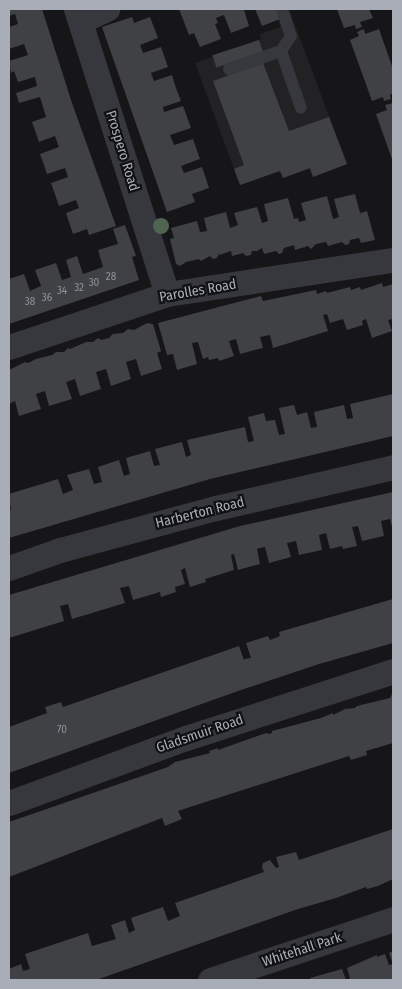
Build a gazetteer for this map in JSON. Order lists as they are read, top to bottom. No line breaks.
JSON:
{"streets":{"street":["Prospero Road","Parolles Road","Harberton Road","Gladsmuir Road","Whitehall Park"]},"crossings":[["Prospero Road","Parolles Road"]],"house_numbers":["28","30","32","34","36","38","70"]}
